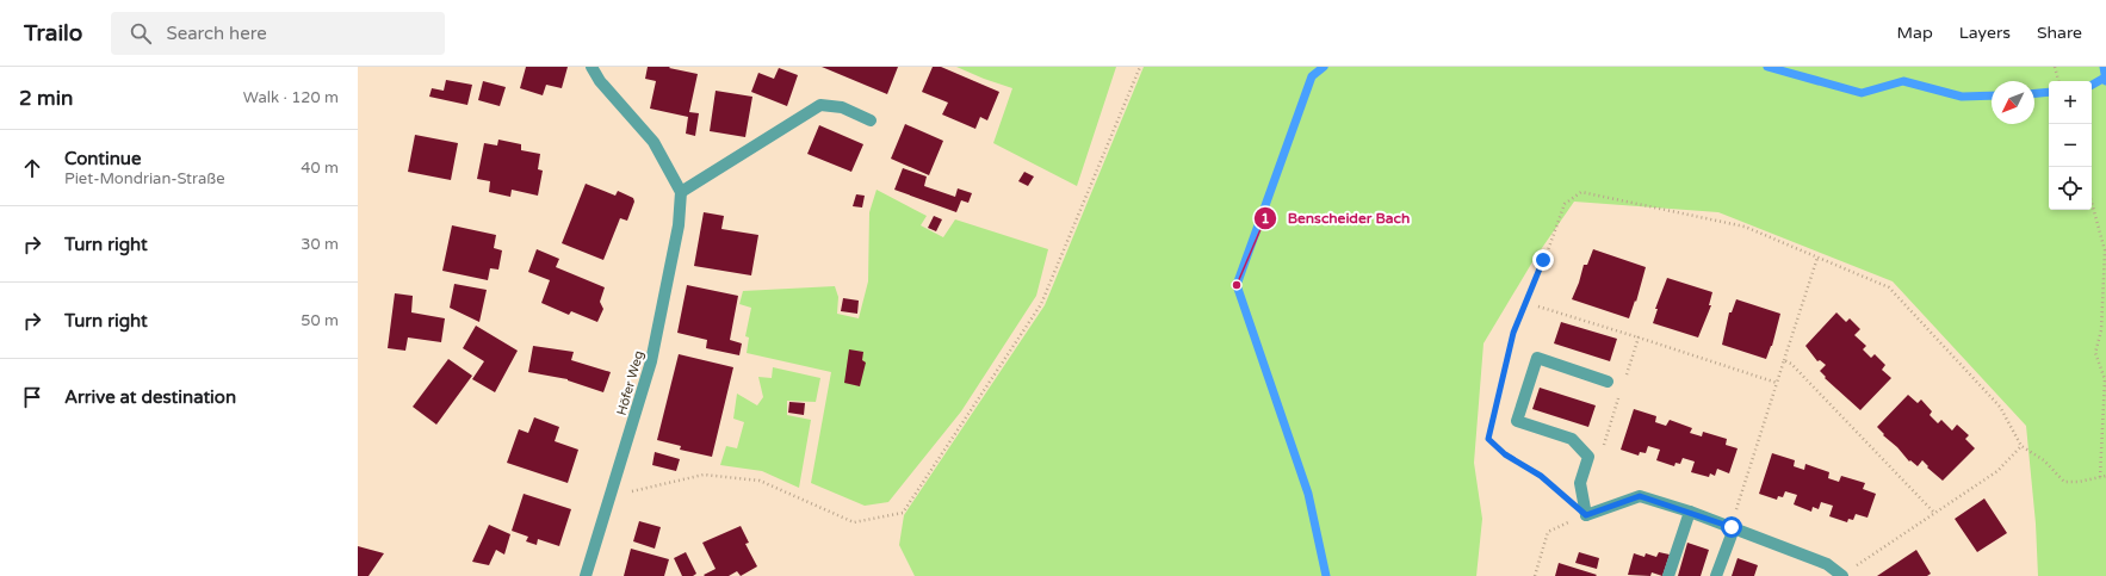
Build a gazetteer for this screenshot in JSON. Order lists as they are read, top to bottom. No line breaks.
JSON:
{"streets":{"street":["Höfer Weg"]},"places":["Benscheider Bach"],"north":"bottom left","page":{"header":"Trailo","search":"Search here","nav":["Map","Layers","Share"],"heading":["2 min","Walk · 120 m"],"map_buttons":["+","−"],"list":[["Continue","Piet-Mondrian-Straße","40 m"],["Turn right","30 m"],["Turn right","50 m"],"Arrive at destination"]}}
